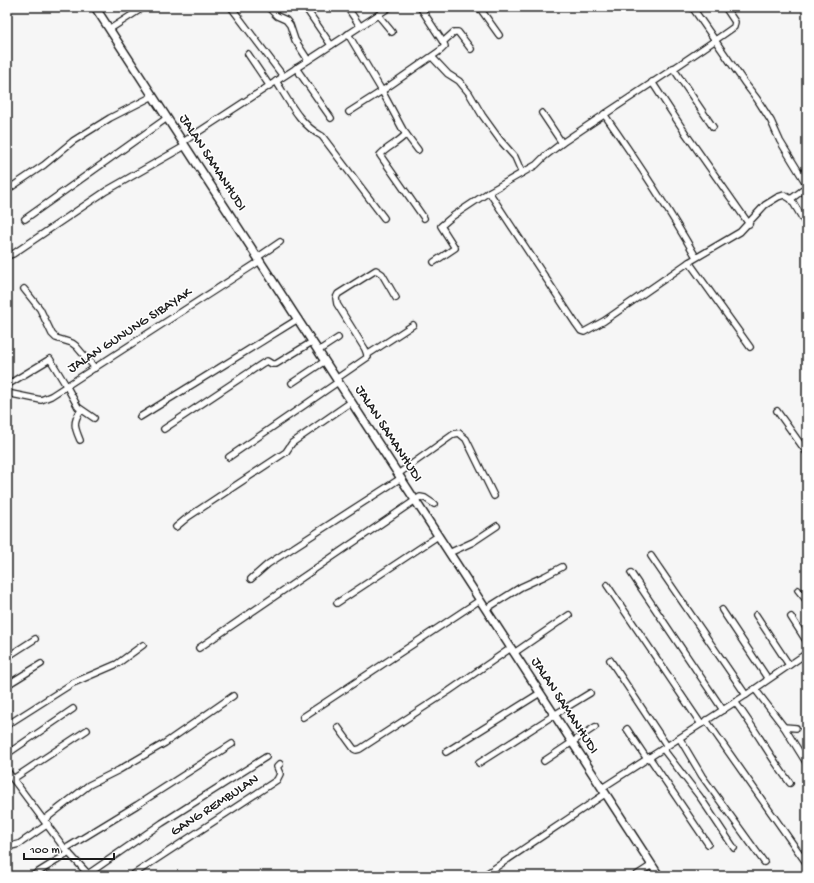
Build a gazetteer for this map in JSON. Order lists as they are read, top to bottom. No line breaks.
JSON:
{"streets":{"street":["JALAN SAMANHUDI","JALAN GUNUNG SIBAYAK","GANG REMBULAN"]},"crossings":[["JALAN SAMANHUDI","JALAN GUNUNG SIBAYAK"]],"scale_bar":"100 m"}
